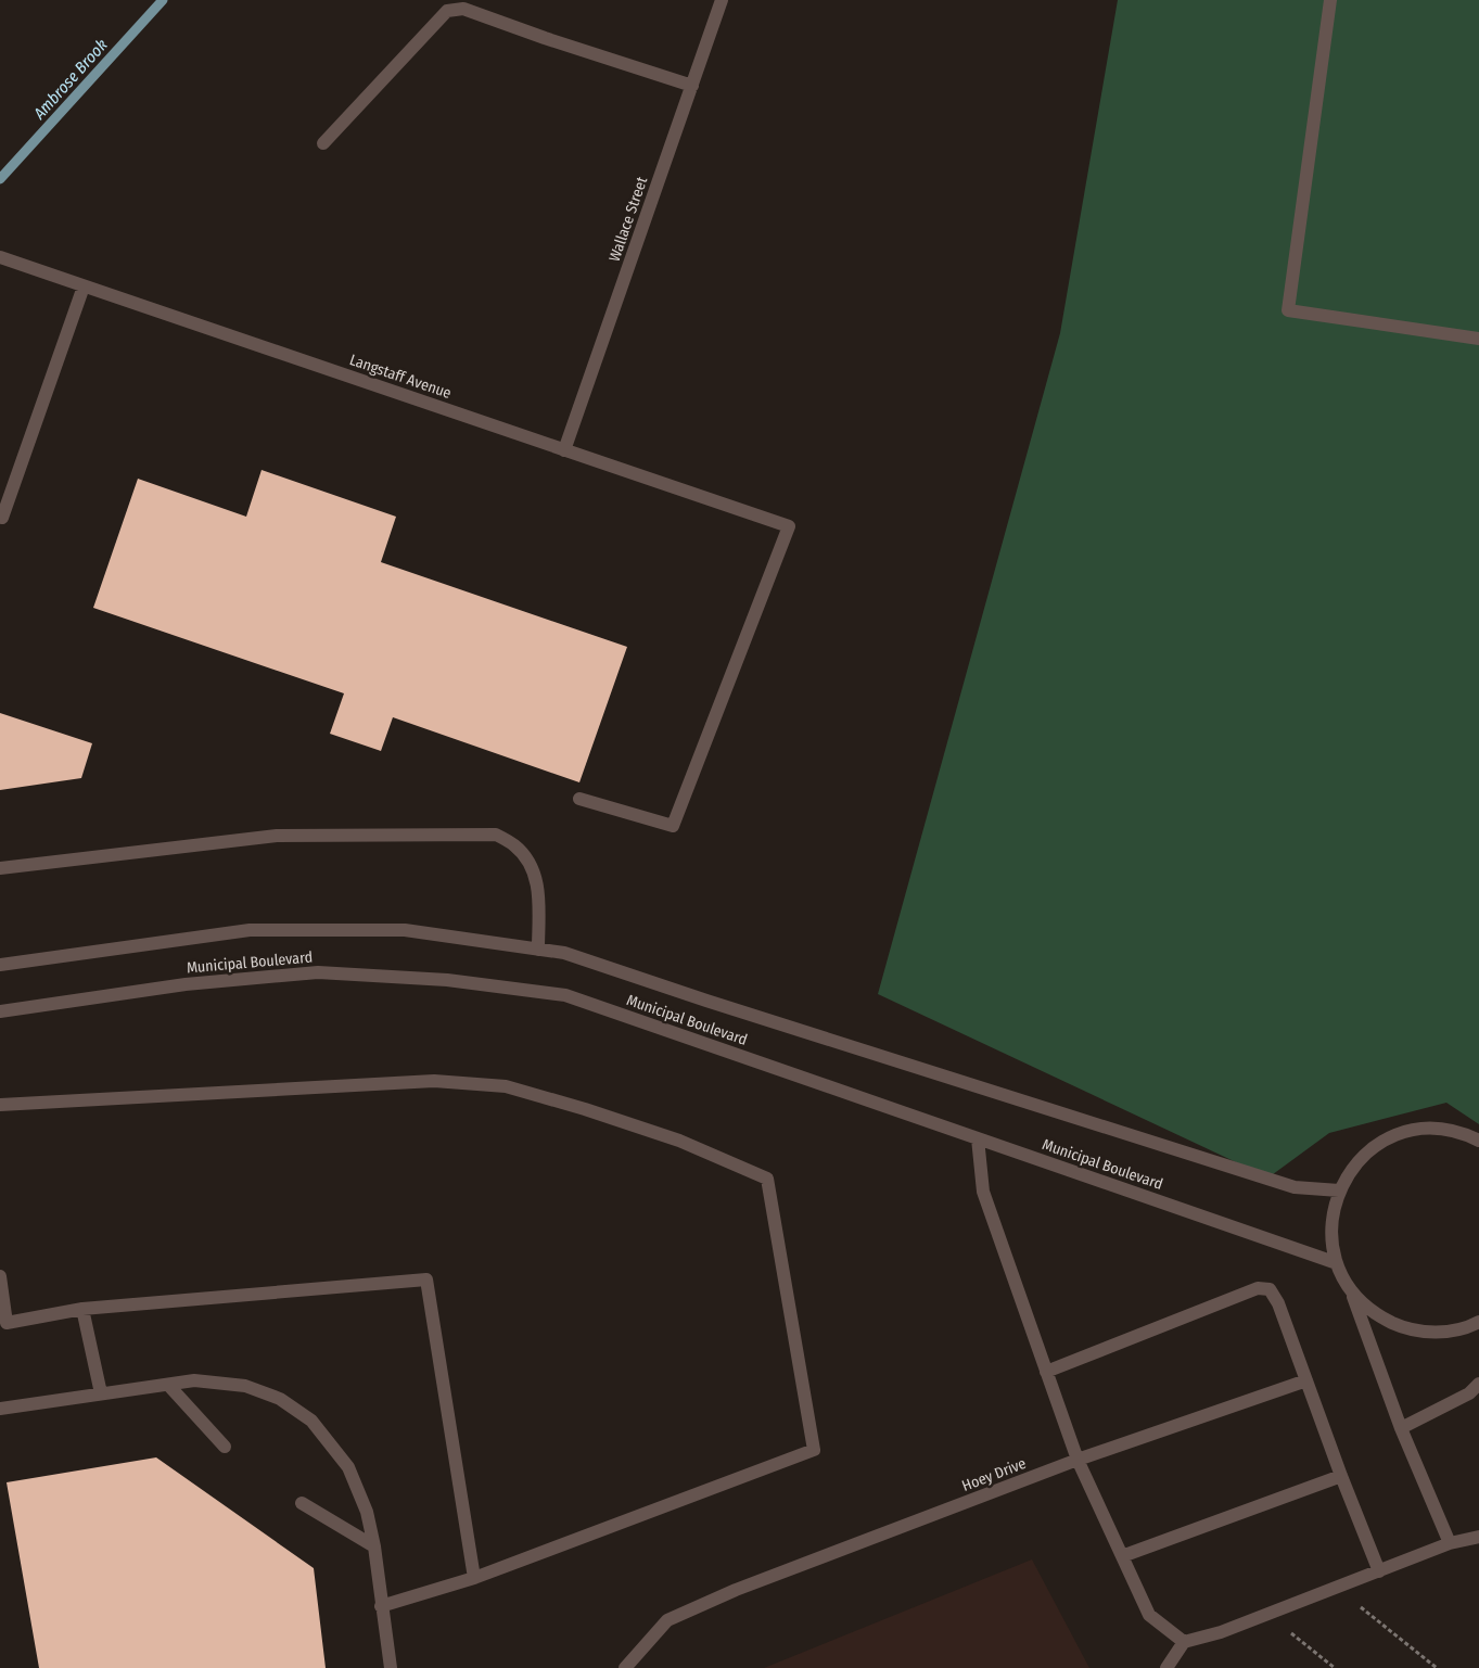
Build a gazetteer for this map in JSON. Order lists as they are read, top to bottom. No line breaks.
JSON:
{"streets":{"street":["Wallace Street","Langstaff Avenue","Municipal Boulevard","Hoey Drive"]},"crossings":[["Wallace Street","Langstaff Avenue"]],"water":["Ambrose Brook"]}
